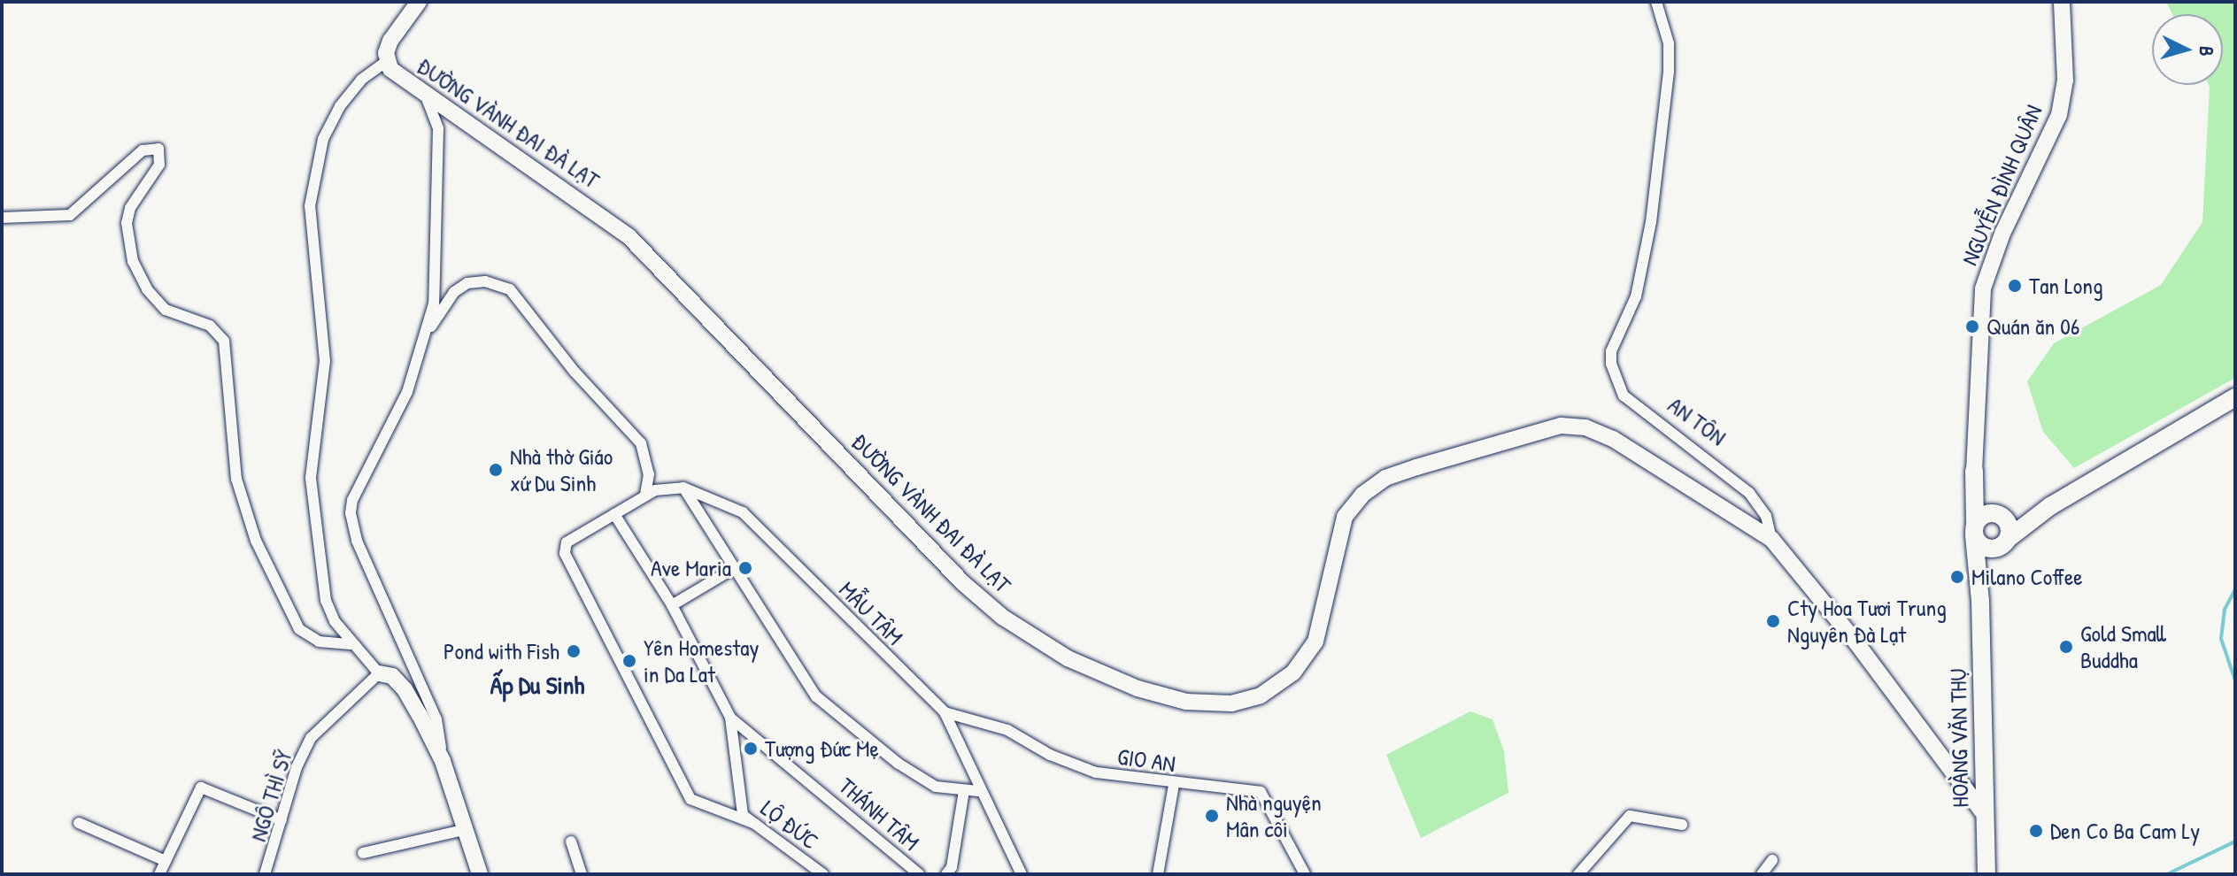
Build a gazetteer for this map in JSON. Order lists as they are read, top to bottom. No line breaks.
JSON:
{"streets":{"main road":["ĐƯỜNG VÀNH ĐAI ĐÀ LẠT","NGUYỄN ĐÌNH QUÂN","AN TÔN","HOÀNG VĂN THỤ"],"street":["MẪU TÂM","GIO AN","NGÔ THÌ SỸ","THÁNH TÂM","LỘ ĐỨC"]},"crossings":[["ĐƯỜNG VÀNH ĐAI ĐÀ LẠT","AN TÔN"],["NGUYỄN ĐÌNH QUÂN","HOÀNG VĂN THỤ"],["AN TÔN","HOÀNG VĂN THỤ"],["MẪU TÂM","GIO AN"],["THÁNH TÂM","LỘ ĐỨC"]],"districts":["Ấp Du Sinh"],"places":["Tan Long","Quán ăn 06","Nhà thờ Giáo xứ Du Sinh","Ave Maria","Milano Coffee","Cty Hoa Tươi Trung Nguyên Đà Lạt","Gold Small Buddha","Pond with Fish","Yên Homestay in Da Lat","Tượng Đức Mẹ","Nhà nguyện Mân côi","Den Co Ba Cam Ly"],"north":"right"}
